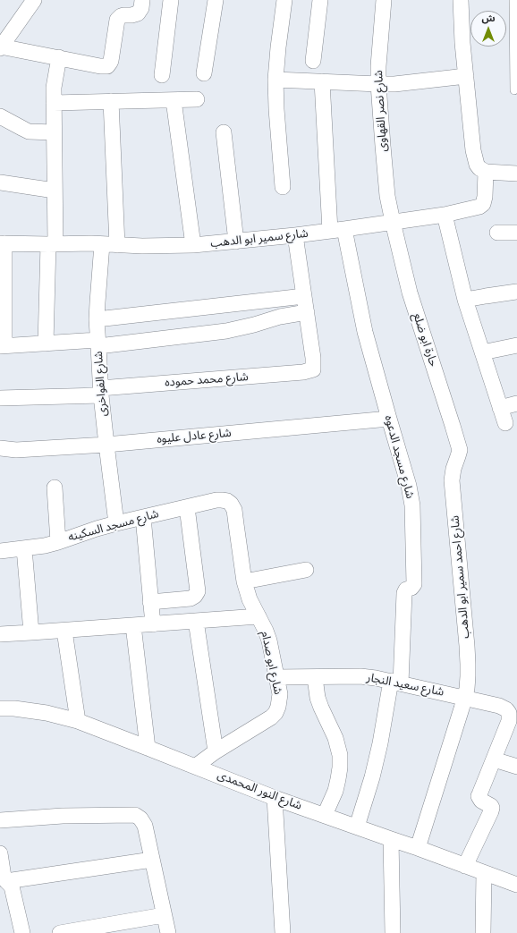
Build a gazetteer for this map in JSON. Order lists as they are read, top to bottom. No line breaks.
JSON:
{"streets":{"street":["شارع نصر القهاوى","شارع سمير ابو الدهب","حارة ابو ضلع","شارع محمد حموده","شارع الفواخرى","شارع عادل عليوه","شارع مسجد الدعوه","شارع مسجد السكينه","شارع احمد سمير ابو الدهب","شارع ابو صدام","شارع سعيد النجار","شارع النور المحمدى"]},"crossings":[["شارع نصر القهاوى","شارع سمير ابو الدهب"],["شارع نصر القهاوى","حارة ابو ضلع"],["شارع سمير ابو الدهب","حارة ابو ضلع"],["شارع سمير ابو الدهب","شارع الفواخرى"],["شارع سمير ابو الدهب","شارع مسجد الدعوه"],["حارة ابو ضلع","شارع احمد سمير ابو الدهب"],["شارع محمد حموده","شارع الفواخرى"],["شارع الفواخرى","شارع عادل عليوه"],["شارع الفواخرى","شارع مسجد السكينه"],["شارع عادل عليوه","شارع مسجد الدعوه"],["شارع مسجد الدعوه","شارع سعيد النجار"],["شارع مسجد الدعوه","شارع النور المحمدى"],["شارع مسجد السكينه","شارع ابو صدام"],["شارع احمد سمير ابو الدهب","شارع سعيد النجار"],["شارع احمد سمير ابو الدهب","شارع النور المحمدى"],["شارع ابو صدام","شارع سعيد النجار"],["شارع ابو صدام","شارع النور المحمدى"]],"north":"top"}
